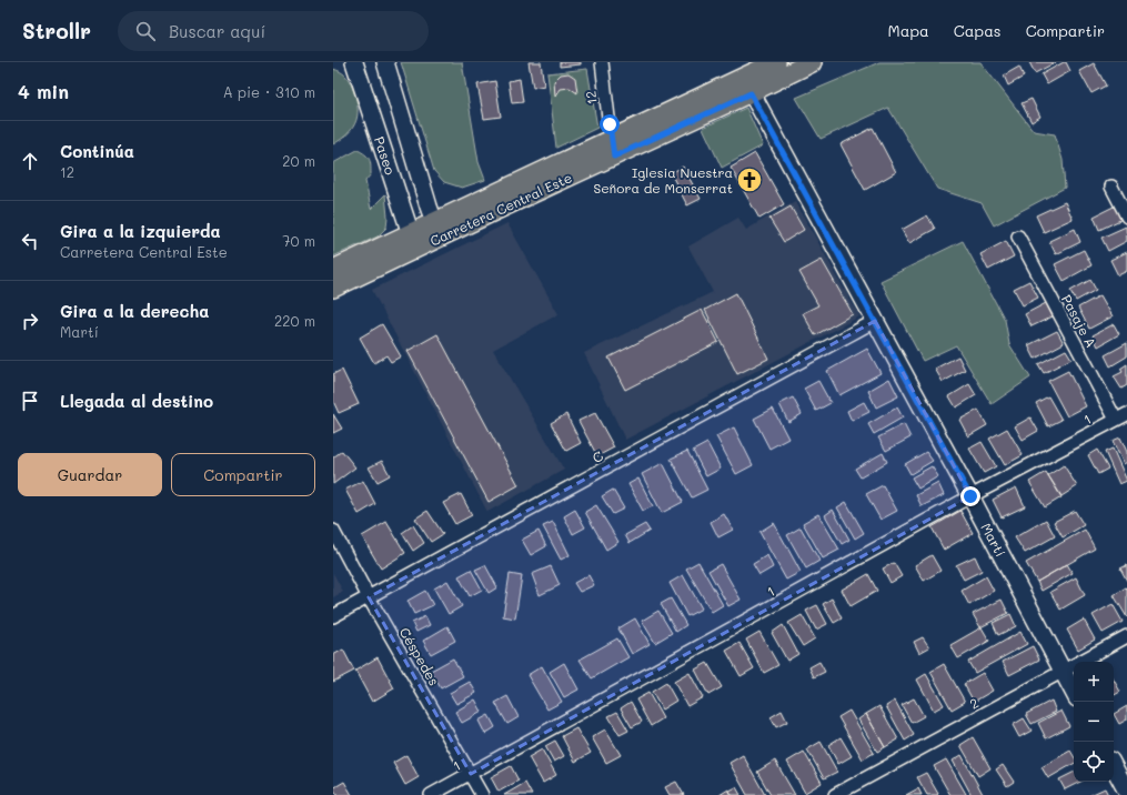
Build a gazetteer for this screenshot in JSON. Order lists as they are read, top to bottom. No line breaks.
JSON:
{"streets":{"main road":["Carretera Central Este"],"street":["12","Paseo","Pasaje A","1","C","Martí","Céspedes","2"]},"crossings":[["12","Carretera Central Este"],["Paseo","Carretera Central Este"],["Carretera Central Este","Martí"],["Pasaje A","1"],["1","Martí"],["1","Céspedes"],["C","Martí"],["C","Céspedes"],["Martí","2"]],"places":{"church":["Iglesia Nuestra Señora de Monserrat"]},"page":{"header":"Strollr","search":"Buscar aquí","nav":["Mapa","Capas","Compartir"],"heading":["4 min","A pie · 310 m"],"list":[["Continúa","12","20 m"],["Gira a la izquierda","Carretera Central Este","70 m"],["Gira a la derecha","Martí","220 m"],"Llegada al destino"],"buttons":["Guardar","Compartir"],"map_buttons":["+","−"]}}
